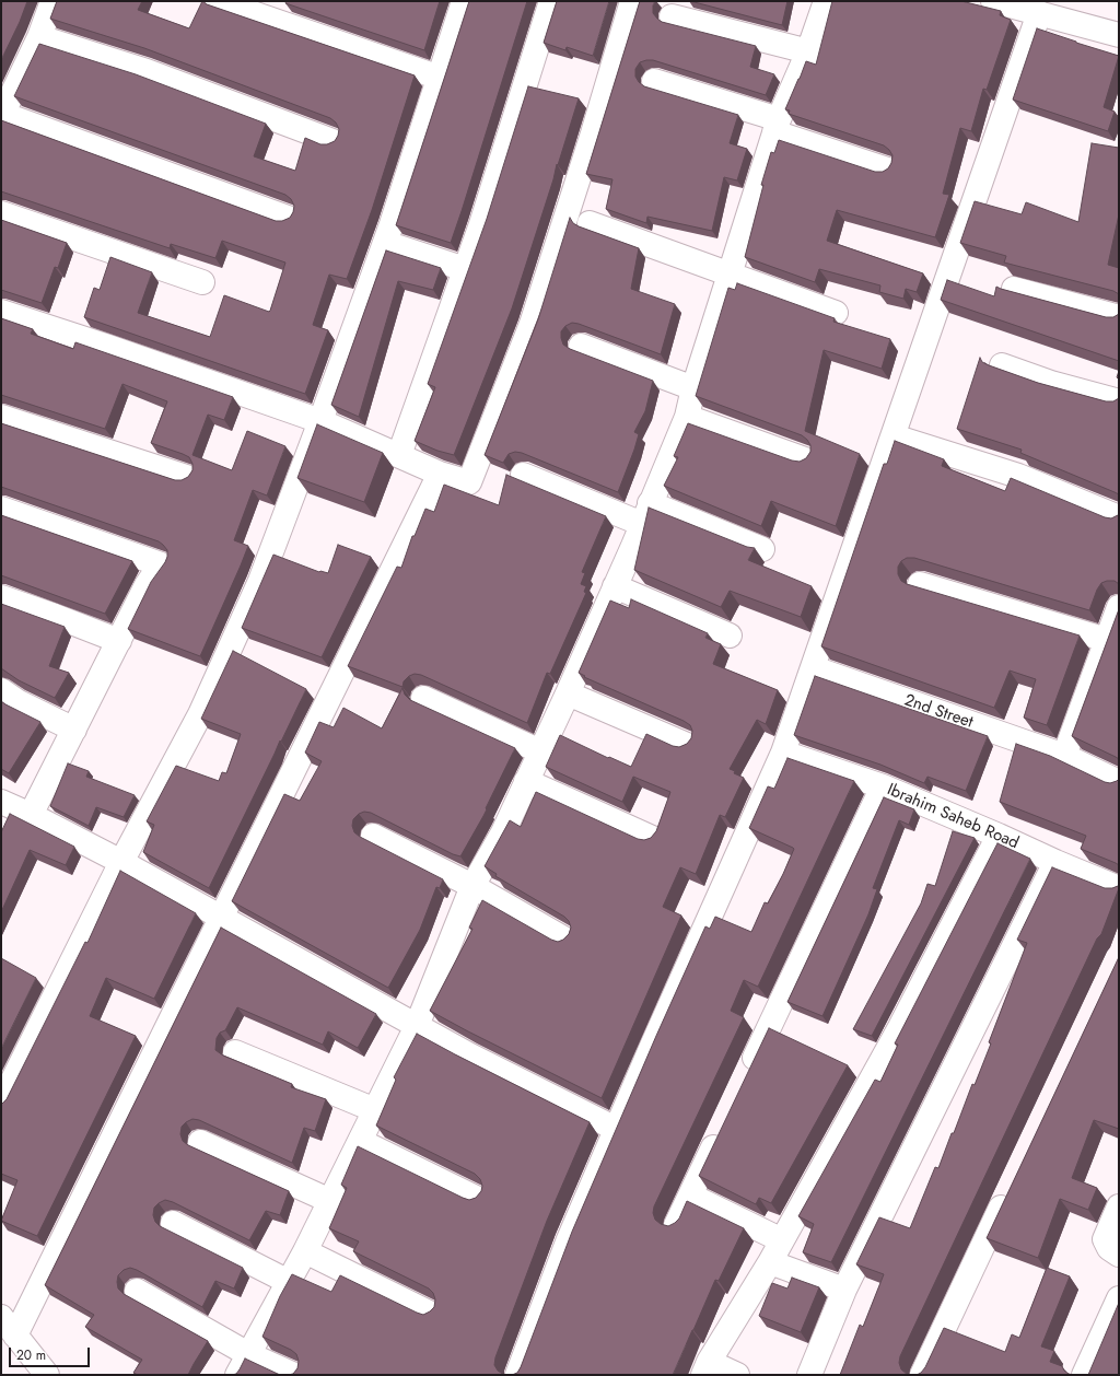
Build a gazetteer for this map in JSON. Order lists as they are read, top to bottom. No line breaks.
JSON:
{"streets":{"street":["2nd Street","Ibrahim Saheb Road"]},"scale_bar":"20 m"}
